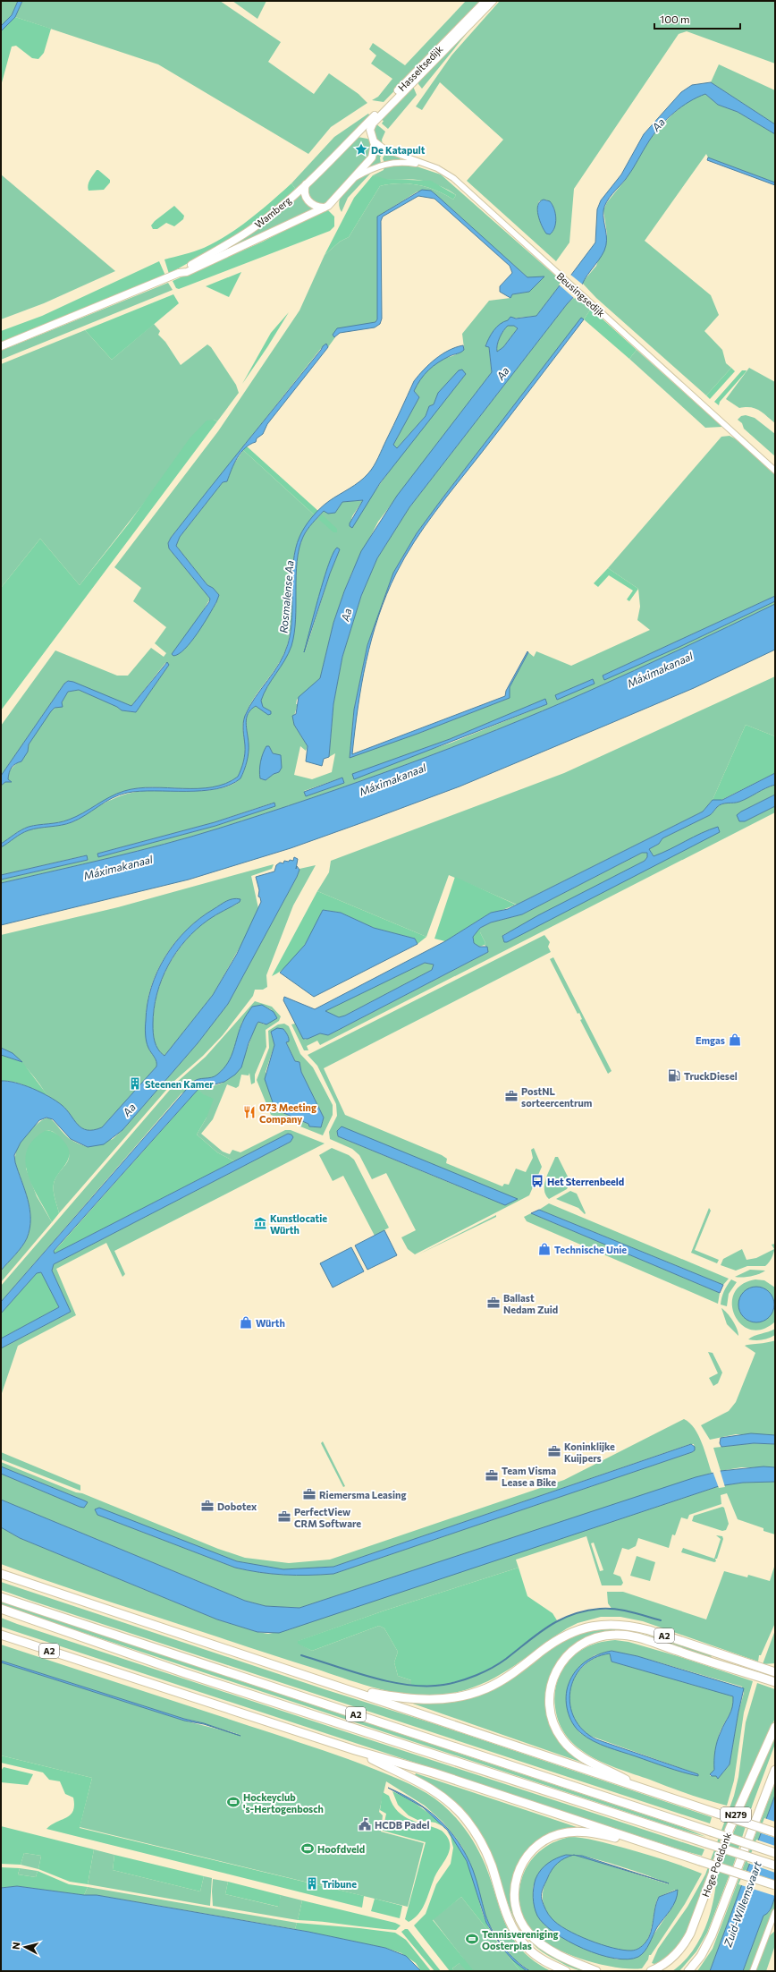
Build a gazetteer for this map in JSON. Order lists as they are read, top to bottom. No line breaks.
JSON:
{"streets":{"highway":["A2","N279","Hoge Poeldonk"],"main road":["Hasseltsedijk","Wamberg"],"street":["Beusingsedijk"]},"crossings":[["Hasseltsedijk","Wamberg"],["Wamberg","Beusingsedijk"]],"water":["Aa","Rosmalense Aa","Máximakanaal","Zuid-Willemsvaart"],"places":{"place":["De Katapult"],"shop":["Emgas","Technische Unie","Würth"],"fuel station":["TruckDiesel"],"building":["Steenen Kamer","Tribune"],"office":["PostNL sorteercentrum","Ballast Nedam Zuid","Koninklijke Kuijpers","Team Visma Lease a Bike","Riemersma Leasing","Dobotex","PerfectView CRM Software"],"restaurant":["073 Meeting Company"],"bus stop":["Het Sterrenbeeld"],"museum":["Kunstlocatie Würth"],"sports":["Hockeyclub 's-Hertogenbosch","Hoofdveld","Tennisvereniging Oosterplas"],"public building":["HCDB Padel"]},"scale_bar":"100 m","north":"left"}
